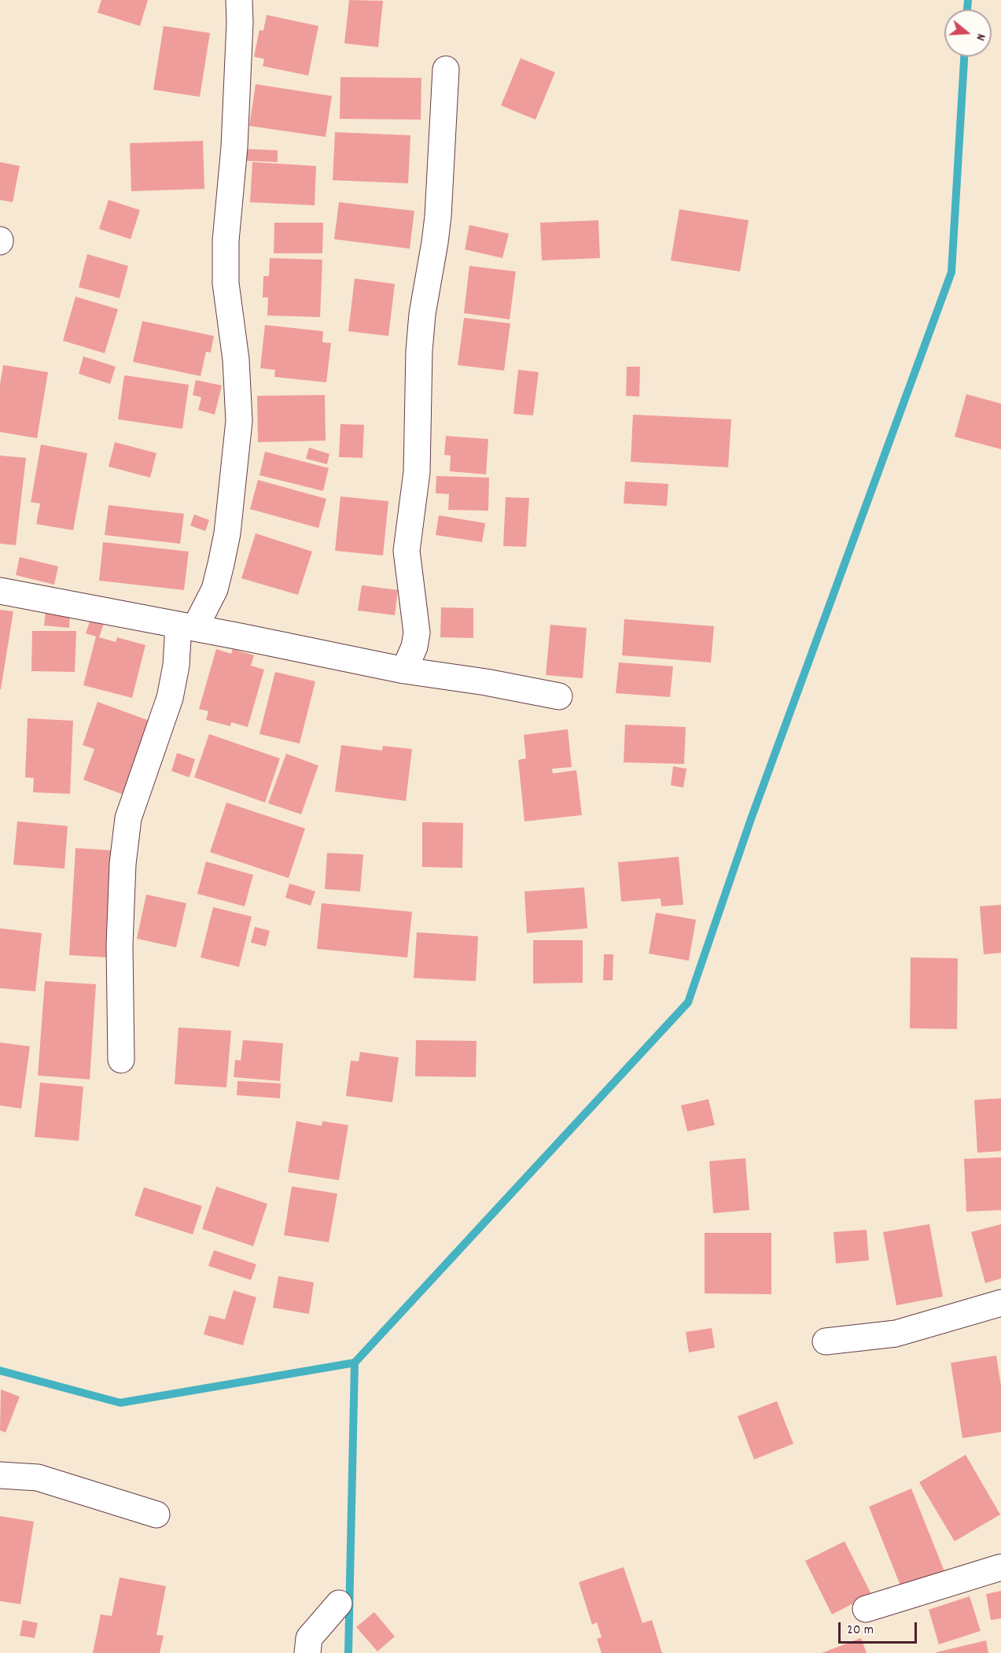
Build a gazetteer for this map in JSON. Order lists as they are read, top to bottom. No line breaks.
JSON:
{"scale_bar":"20 m","north":"right"}
